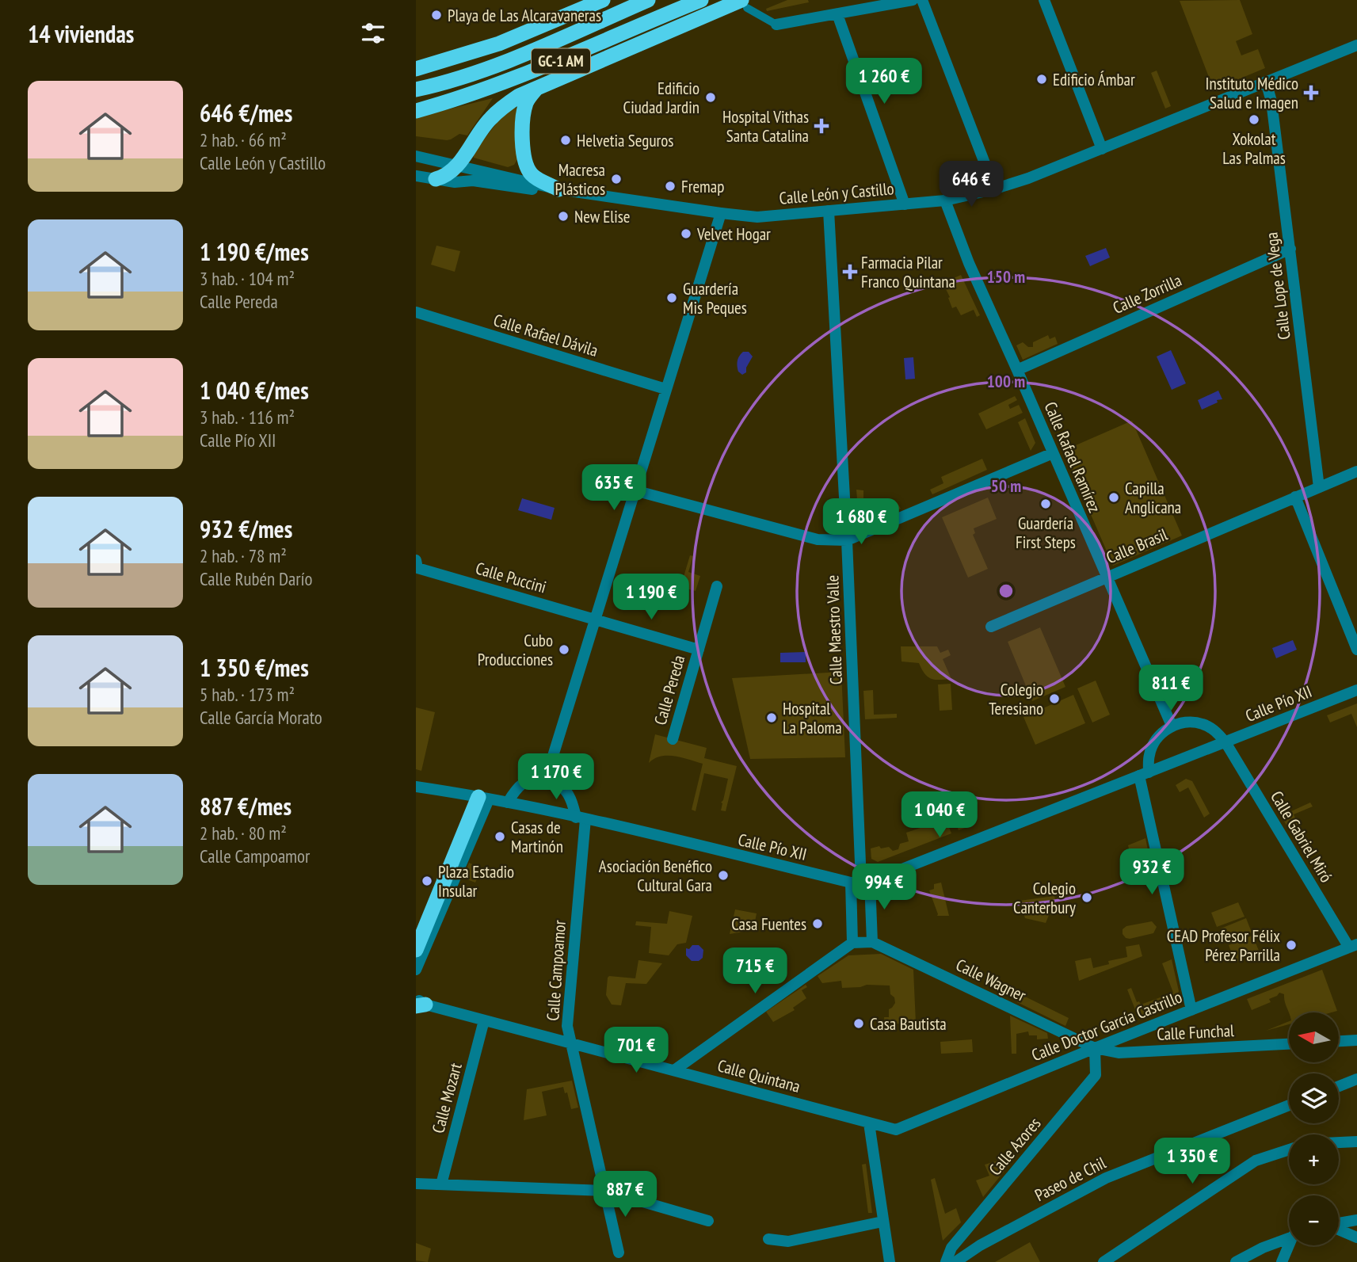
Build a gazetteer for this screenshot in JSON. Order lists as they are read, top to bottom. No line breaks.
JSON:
{"streets":{"highway":["GC-1 AM"],"street":["Calle León y Castillo","Calle Lope de Vega","Calle Zorrilla","Calle Rafael Dávila","Calle Rafael Ramírez","Calle Brasil","Calle Puccini","Calle Maestro Valle","Calle Pereda","Calle Pío XII","Calle Gabriel Miró","Calle Campoamor","Calle Wagner","Calle Doctor García Castrillo","Calle Funchal","Calle Quintana","Calle Mozart","Calle Azores","Paseo de Chil"]},"crossings":[["Calle León y Castillo","Calle Lope de Vega"],["Calle León y Castillo","Calle Rafael Ramírez"],["Calle León y Castillo","Calle Maestro Valle"],["Calle Lope de Vega","Calle Zorrilla"],["Calle Lope de Vega","Calle Brasil"],["Calle Zorrilla","Calle Rafael Ramírez"],["Calle Rafael Ramírez","Calle Brasil"],["Calle Puccini","Calle Pereda"],["Calle Maestro Valle","Calle Pío XII"],["Calle Pío XII","Calle Gabriel Miró"],["Calle Pío XII","Calle Campoamor"],["Calle Gabriel Miró","Calle Doctor García Castrillo"],["Calle Campoamor","Calle Quintana"],["Calle Wagner","Calle Doctor García Castrillo"],["Calle Wagner","Calle Funchal"],["Calle Wagner","Calle Azores"],["Calle Doctor García Castrillo","Calle Funchal"],["Calle Doctor García Castrillo","Calle Quintana"],["Calle Doctor García Castrillo","Calle Azores"],["Calle Funchal","Calle Azores"],["Calle Quintana","Calle Mozart"]],"places":{"other":["Playa de Las Alcaravaneras","Edificio Ámbar","Edificio Ciudad Jardin","Xokolat Las Palmas","Helvetia Seguros","Macresa Plásticos","Fremap","New Elise","Velvet Hogar","Guardería Mis Peques","Capilla Anglicana","Guardería First Steps","Cubo Producciones","Colegio Teresiano","Hospital La Paloma","Casas de Martinón","Asociación Benéfico Cultural Gara","Plaza Estadio Insular","Colegio Canterbury","Casa Fuentes","CEAD Profesor Félix Pérez Parrilla","Casa Bautista"],"health":["Instituto Médico Salud e Imagen","Hospital Vithas Santa Catalina","Farmacia Pilar Franco Quintana"]},"north":"left","page":{"heading":"14 viviendas","price":["1 260 €","646 €","635 €","1 680 €","1 190 €","811 €","1 170 €","1 040 €","932 €","994 €","715 €","701 €","1 350 €","887 €"],"list":[{"name":"646 €/mes","note":"2 hab. · 66 m² · Calle León y Castillo"},{"name":"1 190 €/mes","note":"3 hab. · 104 m² · Calle Pereda"},{"name":"1 040 €/mes","note":"3 hab. · 116 m² · Calle Pío XII"},{"name":"932 €/mes","note":"2 hab. · 78 m² · Calle Rubén Darío"},{"name":"1 350 €/mes","note":"5 hab. · 173 m² · Calle García Morato"},{"name":"887 €/mes","note":"2 hab. · 80 m² · Calle Campoamor"}],"map_buttons":["+","−"]},"rings":["150 m","100 m","50 m"]}
